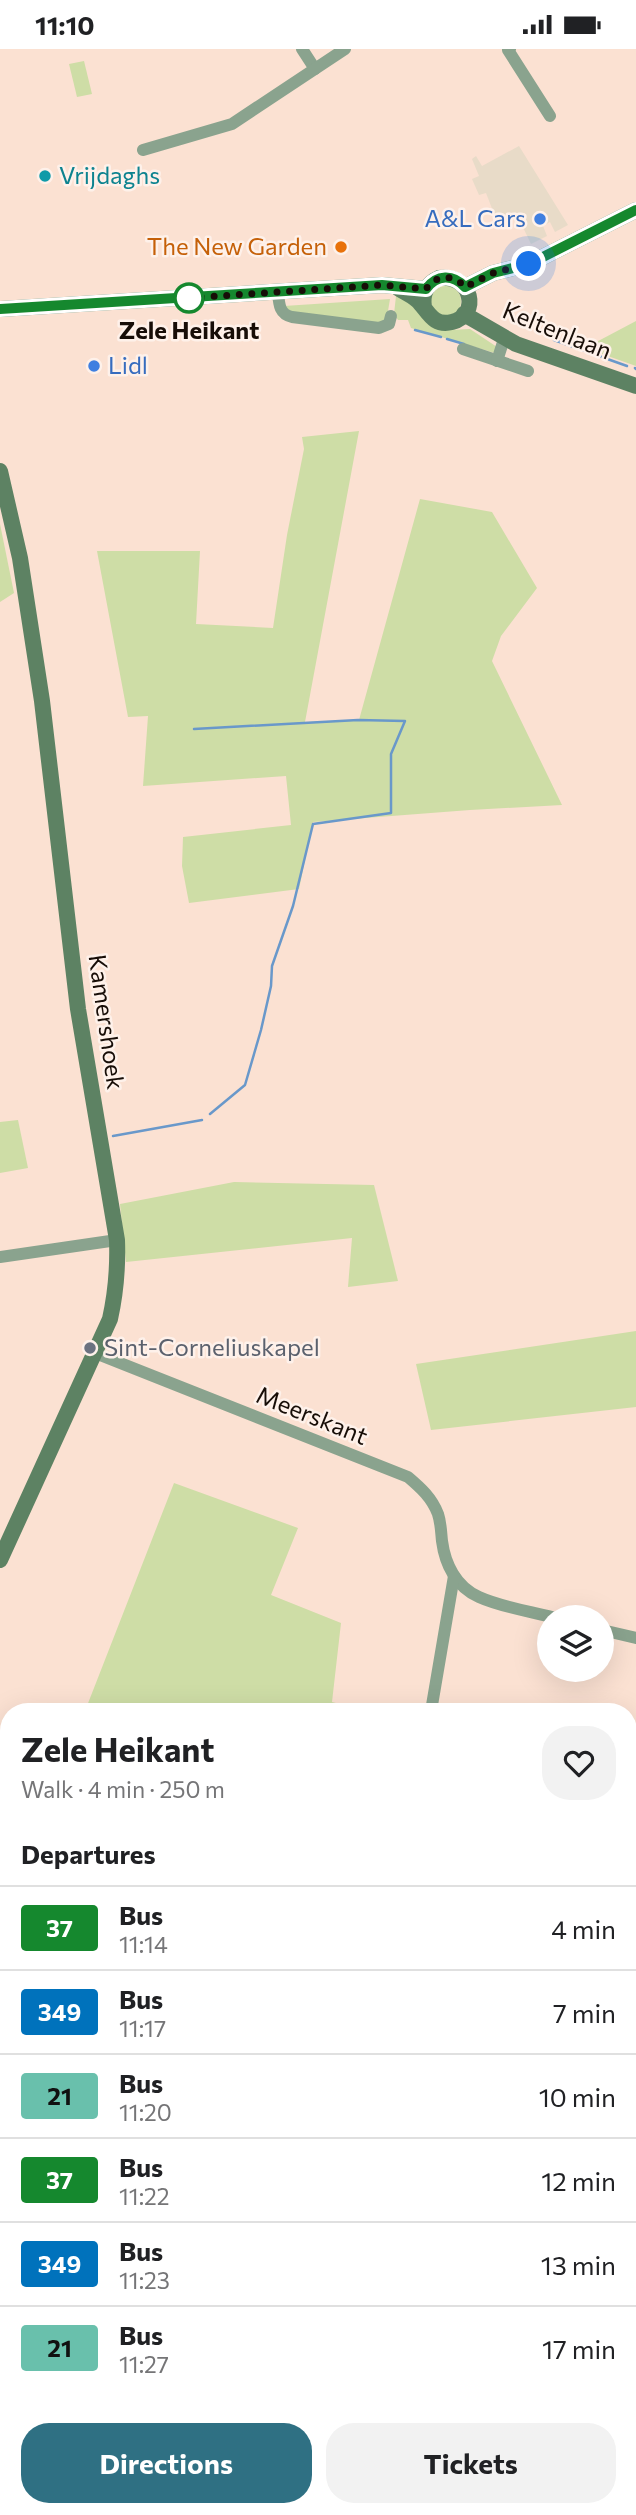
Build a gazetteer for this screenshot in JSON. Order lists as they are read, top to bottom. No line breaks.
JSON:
{"streets":{"street":["Keltenlaan","Kamershoek","Meerskant"]},"crossings":[["Kamershoek","Meerskant"]],"places":["Vrijdaghs","A&L Cars","The New Garden","Zele Heikant","Lidl","Sint-Corneliuskapel"],"lines":["bus line 37"],"page":{"status":"11:10","heading":[["Zele Heikant","Walk · 4 min · 250 m"],"Departures"],"list":[{"mark":"37","name":"Bus","note":"11:14","value":"4 min"},{"mark":"349","name":"Bus","note":"11:17","value":"7 min"},{"mark":"21","name":"Bus","note":"11:20","value":"10 min"},{"mark":"37","name":"Bus","note":"11:22","value":"12 min"},{"mark":"349","name":"Bus","note":"11:23","value":"13 min"},{"mark":"21","name":"Bus","note":"11:27","value":"17 min"}],"buttons":["Directions","Tickets"]}}
